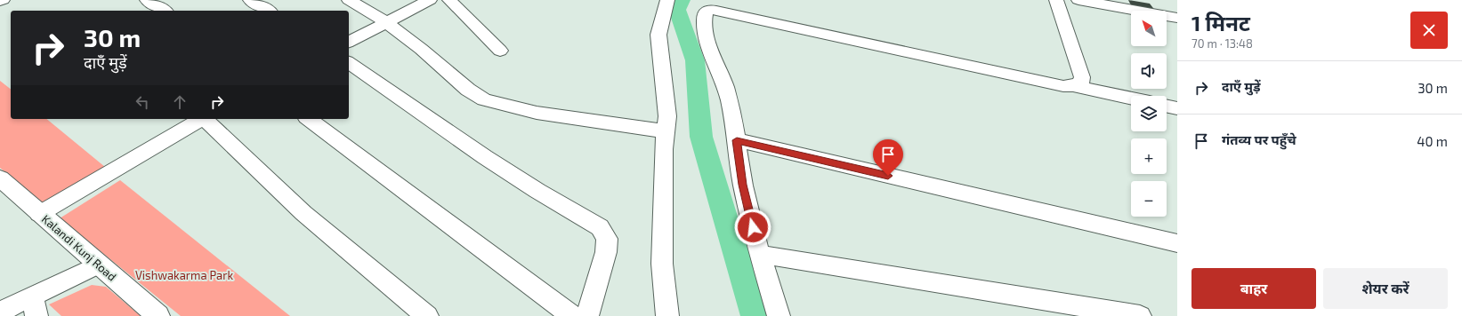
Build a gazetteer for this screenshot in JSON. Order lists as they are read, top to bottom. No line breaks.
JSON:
{"streets":{"street":["Kalandi Kunj Road"]},"parks":["Vishwakarma Park"],"north":"top left","page":{"heading":["1 मिनट","70 m · 13:48"],"map_buttons":["+","−"],"turn":["30 m","दाएँ मुड़ें"],"list":[{"name":"दाएँ मुड़ें","value":"30 m"},{"name":"गंतव्य पर पहुँचे","value":"40 m"}],"buttons":["बाहर","शेयर करें"]}}
